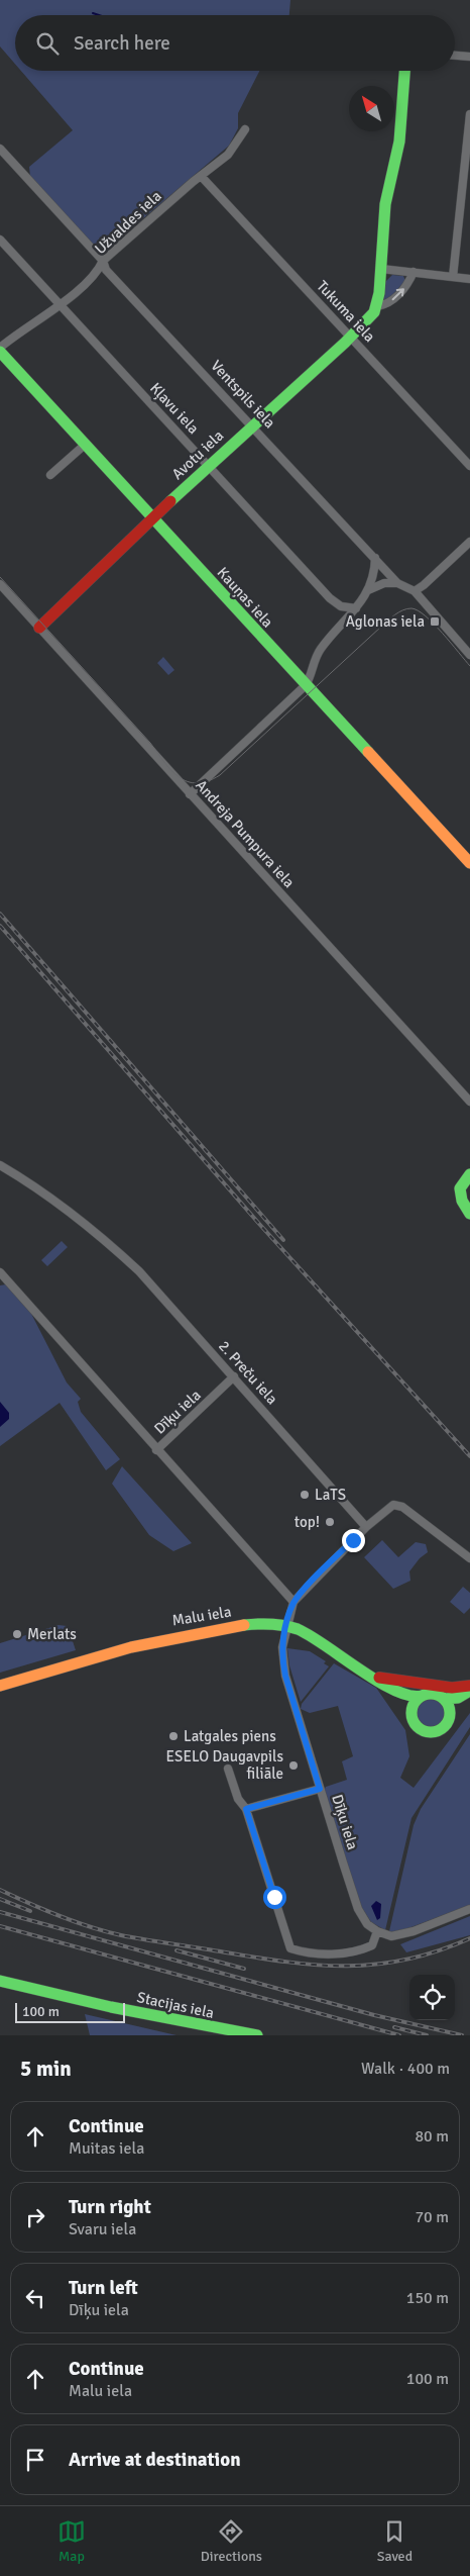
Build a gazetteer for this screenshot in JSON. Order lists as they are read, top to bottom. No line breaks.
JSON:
{"streets":{"street":["Užvaldes iela","Tukuma iela","Ventspils iela","Kļavu iela","Avotu iela","Kauņas iela","Andreja Pumpura iela","2. Preču iela","Dīķu iela","Malu iela","Stacijas iela"]},"crossings":[["Užvaldes iela","Tukuma iela"],["Užvaldes iela","Ventspils iela"],["Užvaldes iela","Kļavu iela"],["Užvaldes iela","Kauņas iela"],["Tukuma iela","Avotu iela"],["Ventspils iela","Avotu iela"],["Kļavu iela","Avotu iela"],["Avotu iela","Kauņas iela"],["Avotu iela","Andreja Pumpura iela"],["2. Preču iela","Dīķu iela"],["Dīķu iela","Malu iela"]],"places":{"transit":["Aglonas iela"],"other":["LaTS","top!","Merlats","Latgales piens","ESELO Daugavpils filiāle"]},"scale_bar":"100 m","north":"top left","page":{"search":"Search here","scale":"100 m","heading":["5 min","Walk · 400 m"],"list":[["Continue","Muitas iela","80 m"],["Turn right","Svaru iela","70 m"],["Turn left","Dīķu iela","150 m"],["Continue","Malu iela","100 m"],"Arrive at destination"],"nav":["Map","Directions","Saved"]}}
